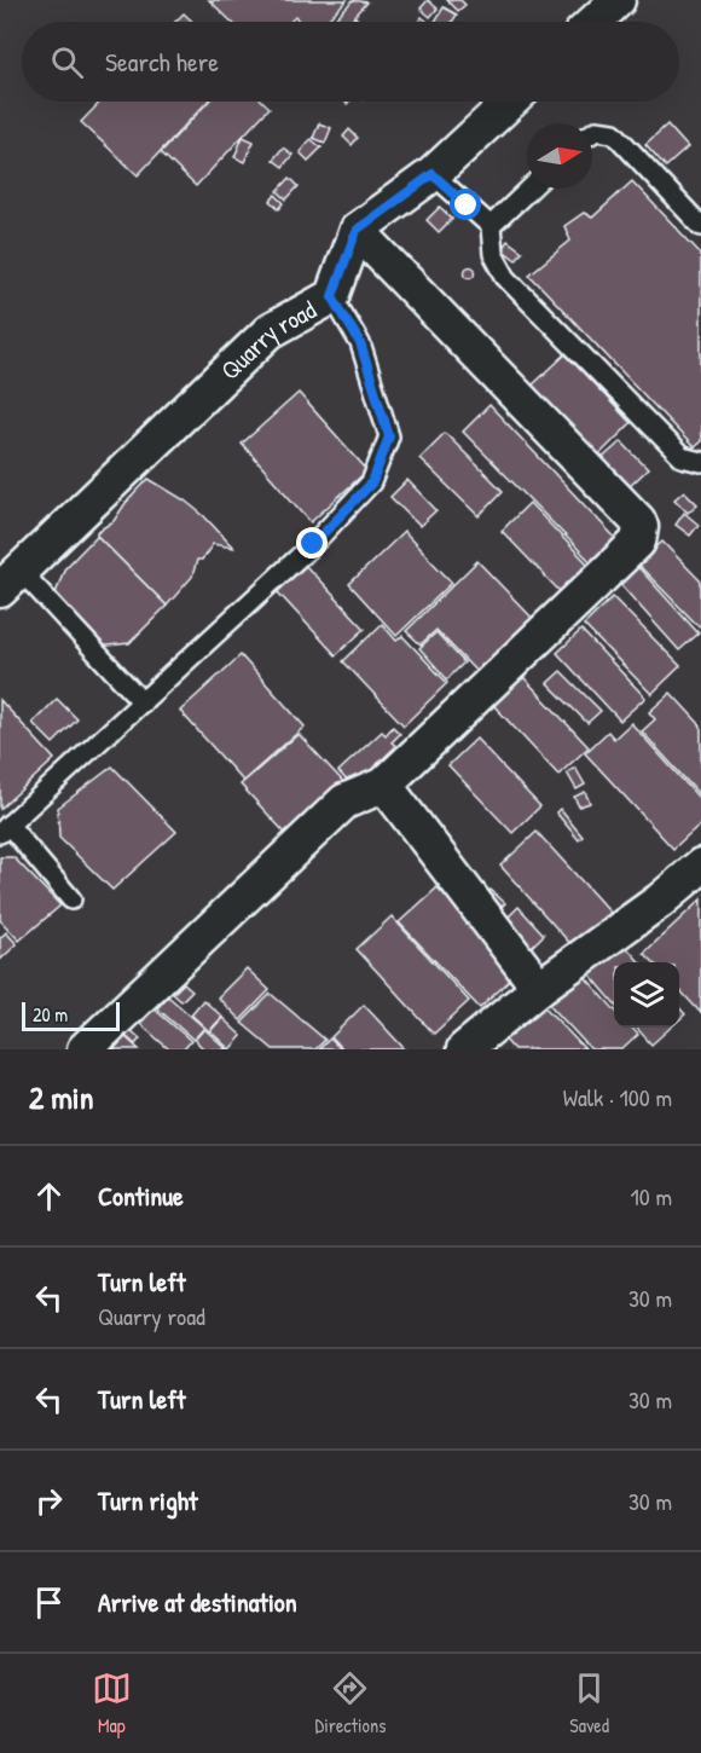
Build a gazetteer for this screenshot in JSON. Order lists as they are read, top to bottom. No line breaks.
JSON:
{"streets":{"street":["Quarry road"]},"scale_bar":"20 m","north":"right","page":{"search":"Search here","scale":"20 m","heading":["2 min","Walk · 100 m"],"list":[["Continue","10 m"],["Turn left","Quarry road","30 m"],["Turn left","30 m"],["Turn right","30 m"],"Arrive at destination"],"nav":["Map","Directions","Saved"]}}
